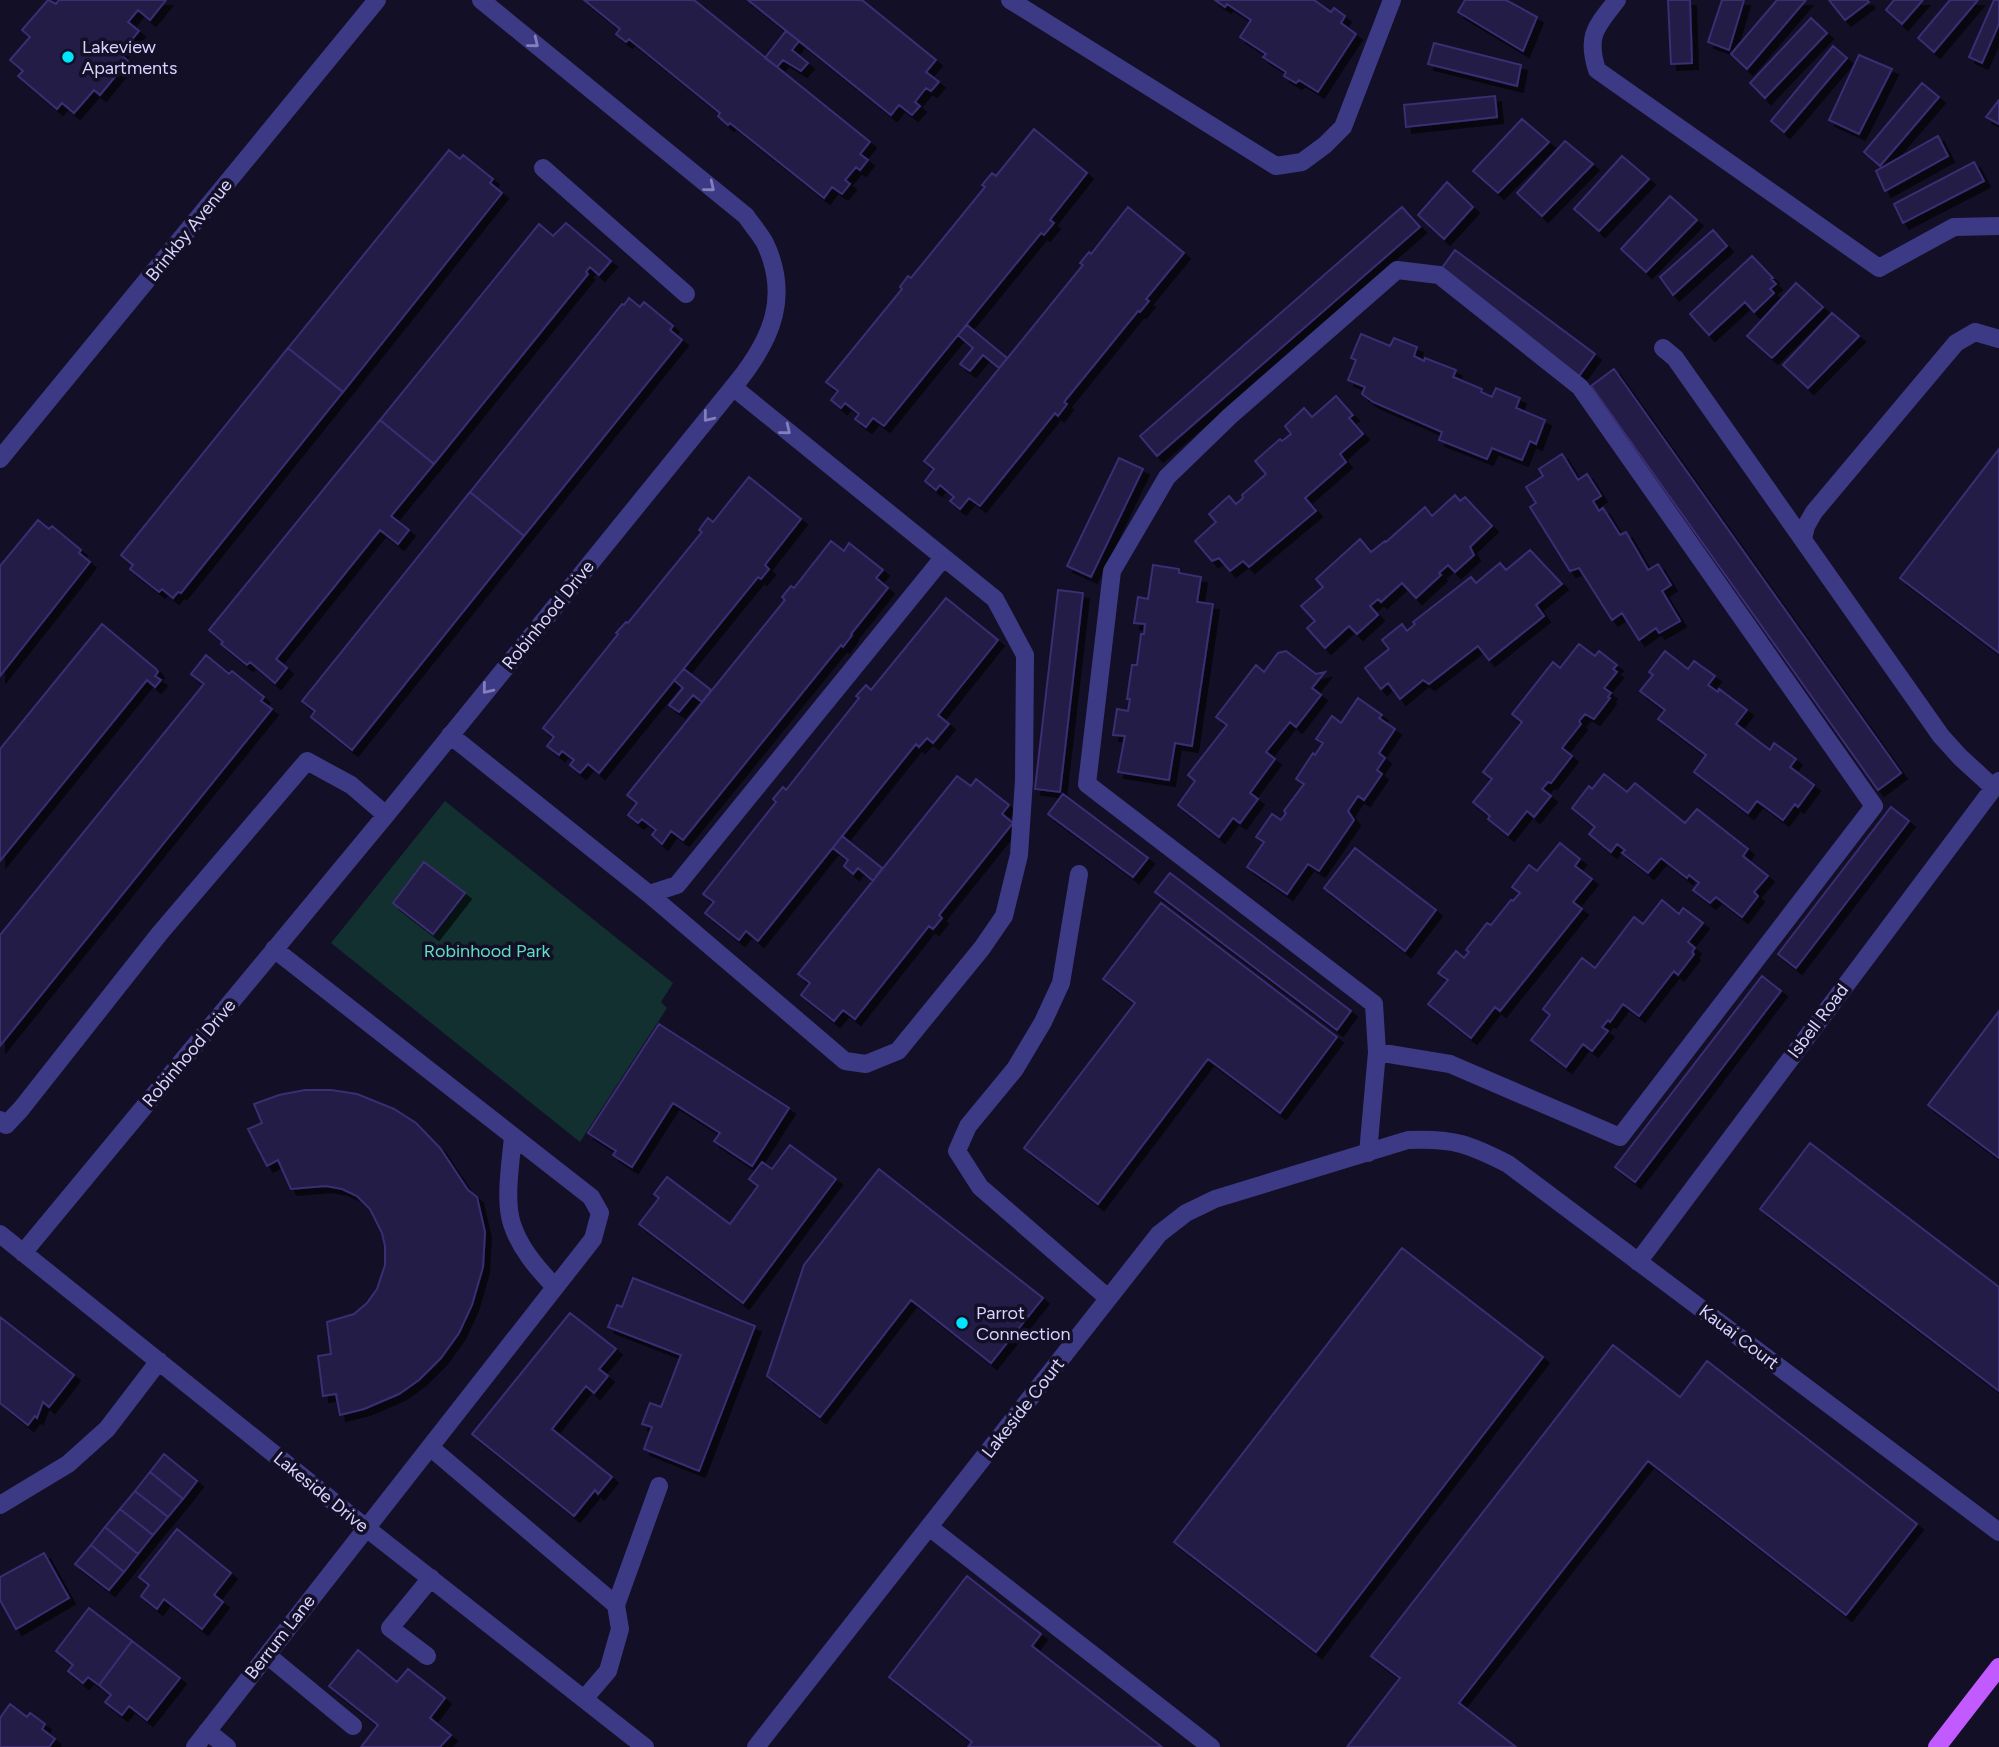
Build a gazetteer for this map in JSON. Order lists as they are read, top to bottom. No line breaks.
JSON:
{"streets":{"street":["Brinkby Avenue","Robinhood Drive","Isbell Road","Kauai Court","Lakeside Court","Lakeside Drive","Berrum Lane"]},"crossings":[["Robinhood Drive","Lakeside Drive"],["Robinhood Drive","Berrum Lane"],["Isbell Road","Kauai Court"],["Kauai Court","Lakeside Court"],["Lakeside Drive","Berrum Lane"]],"parks":["Robinhood Park"],"places":["Lakeview Apartments","Parrot Connection"]}
